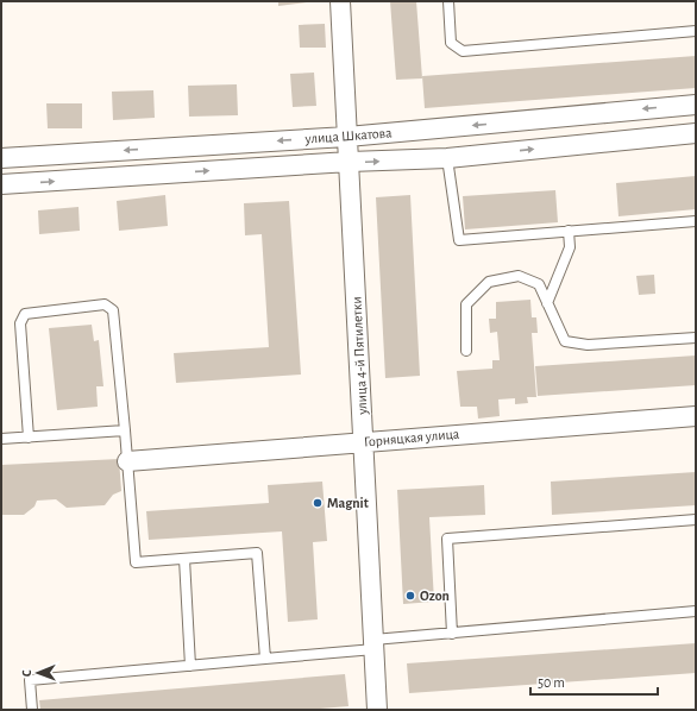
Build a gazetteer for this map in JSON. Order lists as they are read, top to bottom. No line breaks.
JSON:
{"streets":{"street":["улица Шкатова","улица 4-й Пятилетки","Горняцкая улица"]},"crossings":[["улица Шкатова","улица 4-й Пятилетки"],["улица 4-й Пятилетки","Горняцкая улица"]],"places":["Magnit","Ozon"],"scale_bar":"50 m","north":"left"}
